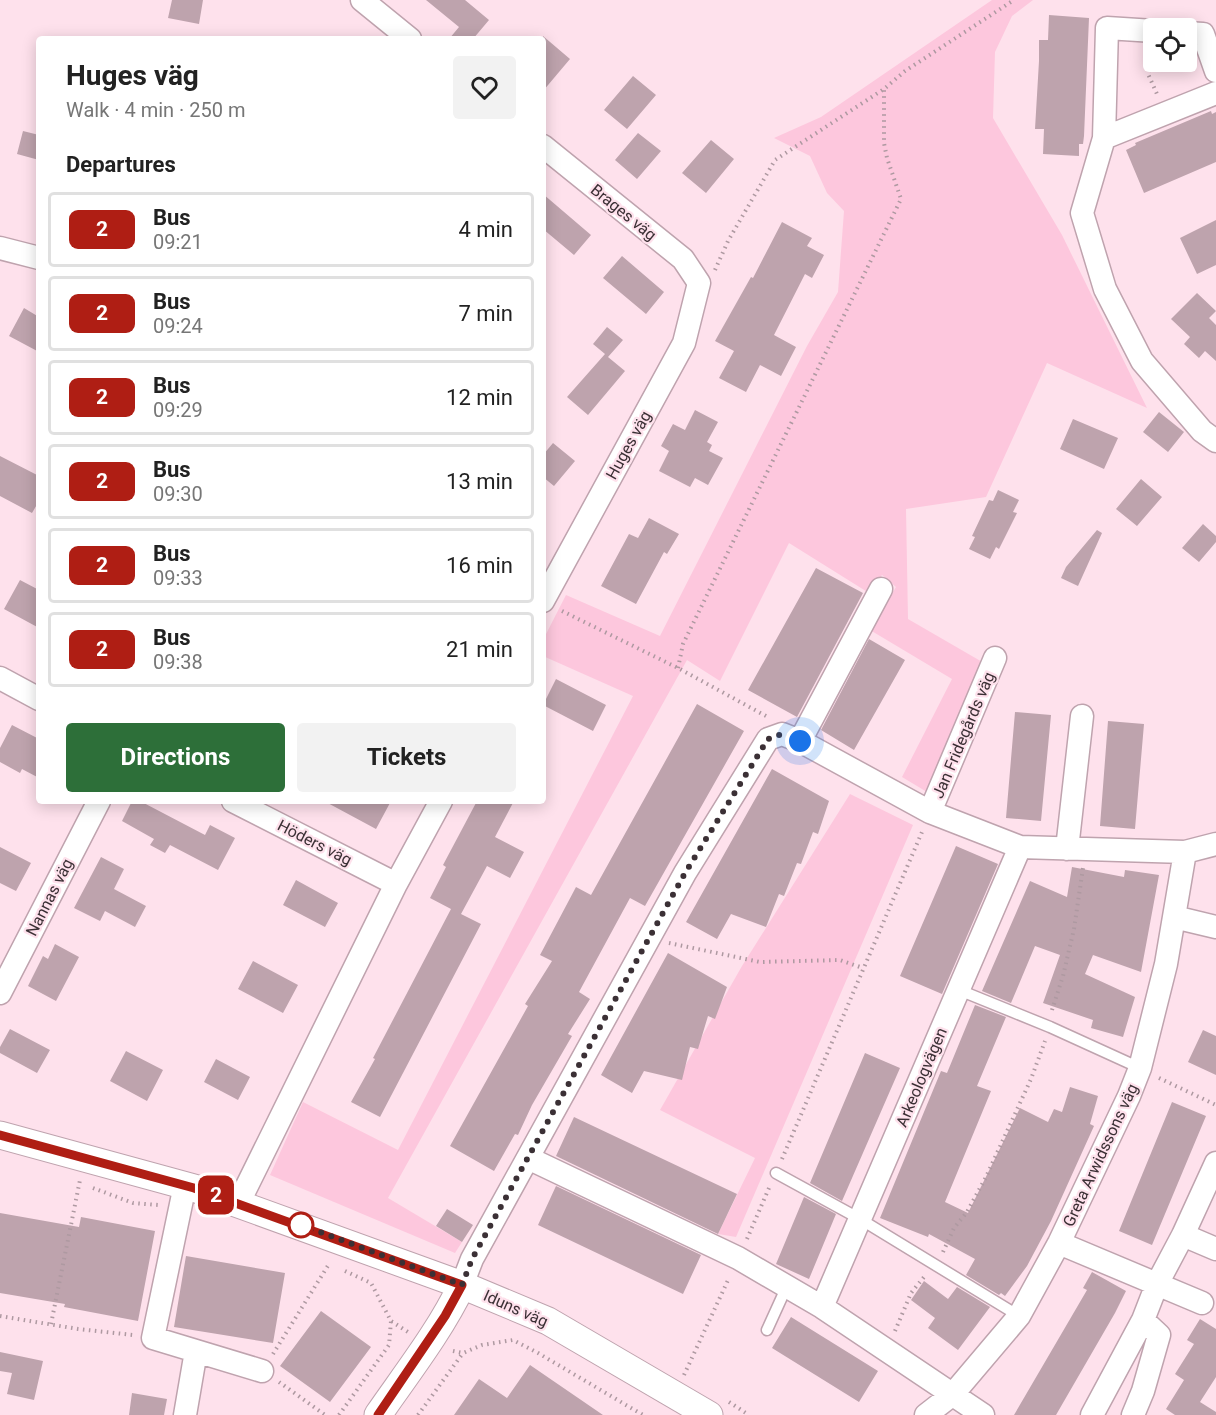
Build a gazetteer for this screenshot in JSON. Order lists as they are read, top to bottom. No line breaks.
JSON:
{"streets":{"street":["Brages väg","Huges väg","Jan Fridegårds väg","Höders väg","Nannas väg","Arkeologvägen","Greta Arwidssons väg","Iduns väg"]},"crossings":[["Brages väg","Huges väg"]],"lines":["bus line 2"],"page":{"on_map":"2","heading":[["Huges väg","Walk · 4 min · 250 m"],"Departures"],"list":[{"mark":"2","name":"Bus","note":"09:21","value":"4 min"},{"mark":"2","name":"Bus","note":"09:24","value":"7 min"},{"mark":"2","name":"Bus","note":"09:29","value":"12 min"},{"mark":"2","name":"Bus","note":"09:30","value":"13 min"},{"mark":"2","name":"Bus","note":"09:33","value":"16 min"},{"mark":"2","name":"Bus","note":"09:38","value":"21 min"}],"buttons":["Directions","Tickets"]}}
